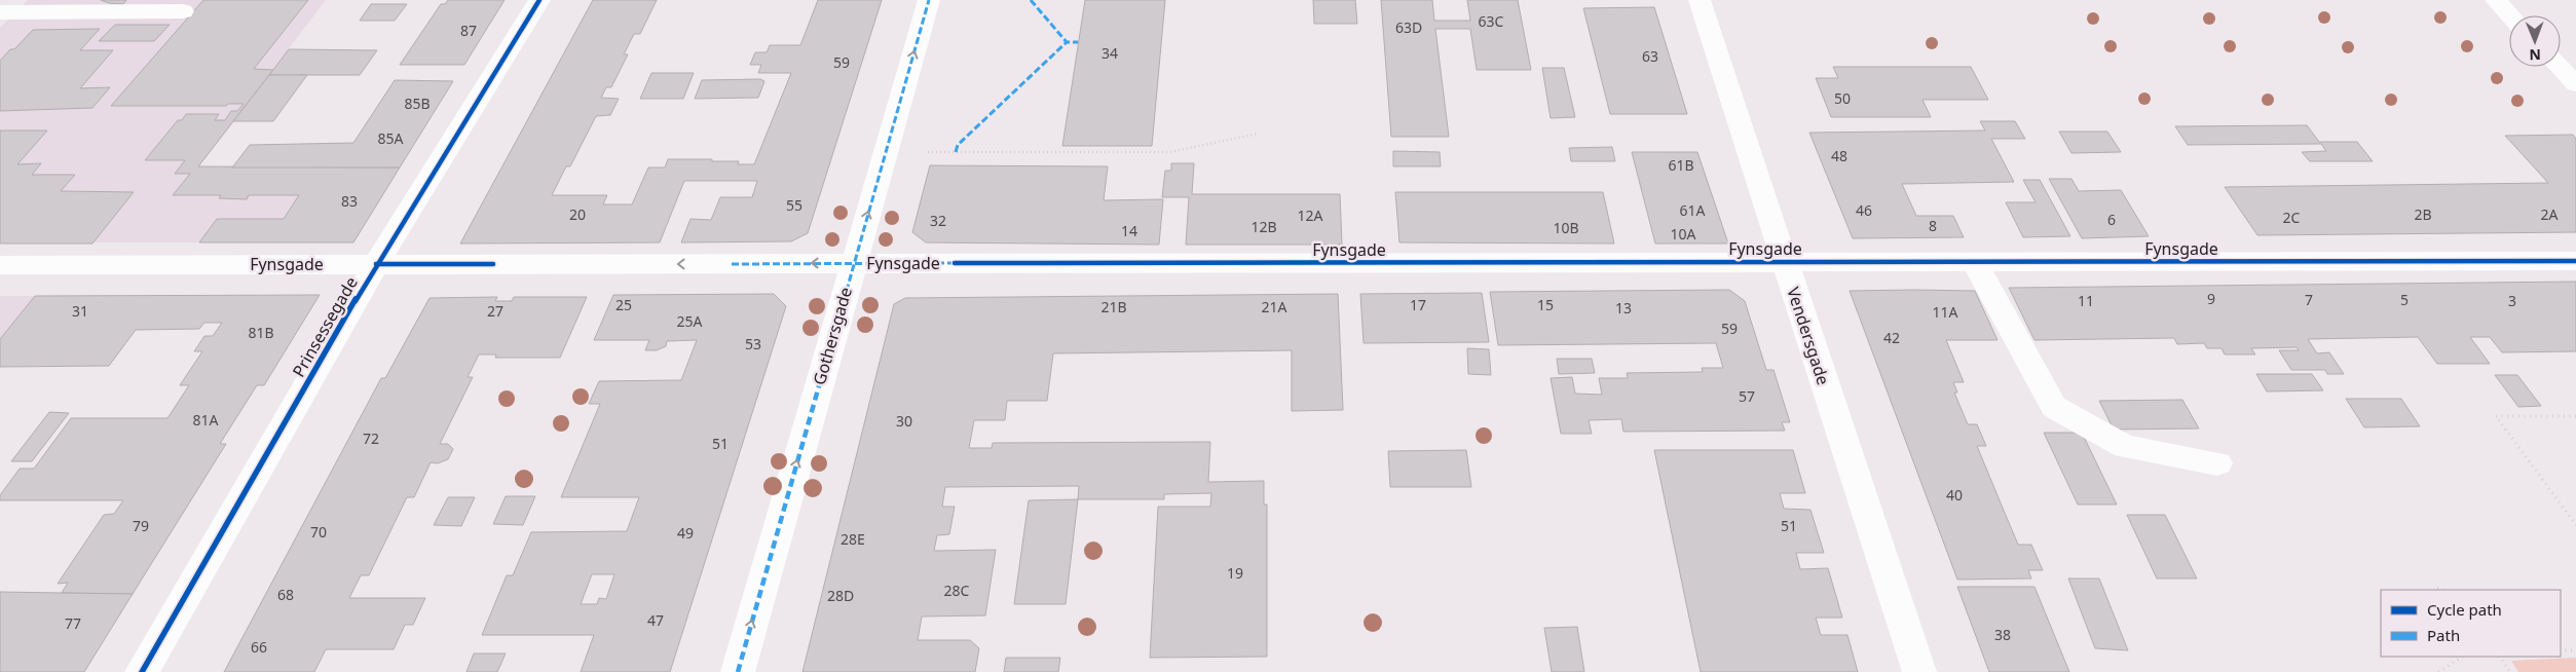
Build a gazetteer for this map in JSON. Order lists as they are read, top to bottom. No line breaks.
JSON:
{"streets":{"street":["Fynsgade","Prinsessegade","Gothersgade","Vendersgade"]},"crossings":[["Fynsgade","Prinsessegade"],["Fynsgade","Gothersgade"],["Fynsgade","Vendersgade"]],"one_way":["Gothersgade"],"house_numbers":["63C","63D","87","34","63","59","50","85B","85A","48","61B","83","55","61A","46","20","2B","2A","12A","2C","6","32","8","12B","10B","14","10A","9","7","5","11","3","25","17","15","21B","21A","13","31","27","11A","25A","59","81B","42","53","57","81A","30","72","51","40","79","51","70","49","28E","19","28C","68","28D","47","77","38","66"],"legend":["Cycle path","Path"],"north":"bottom"}
